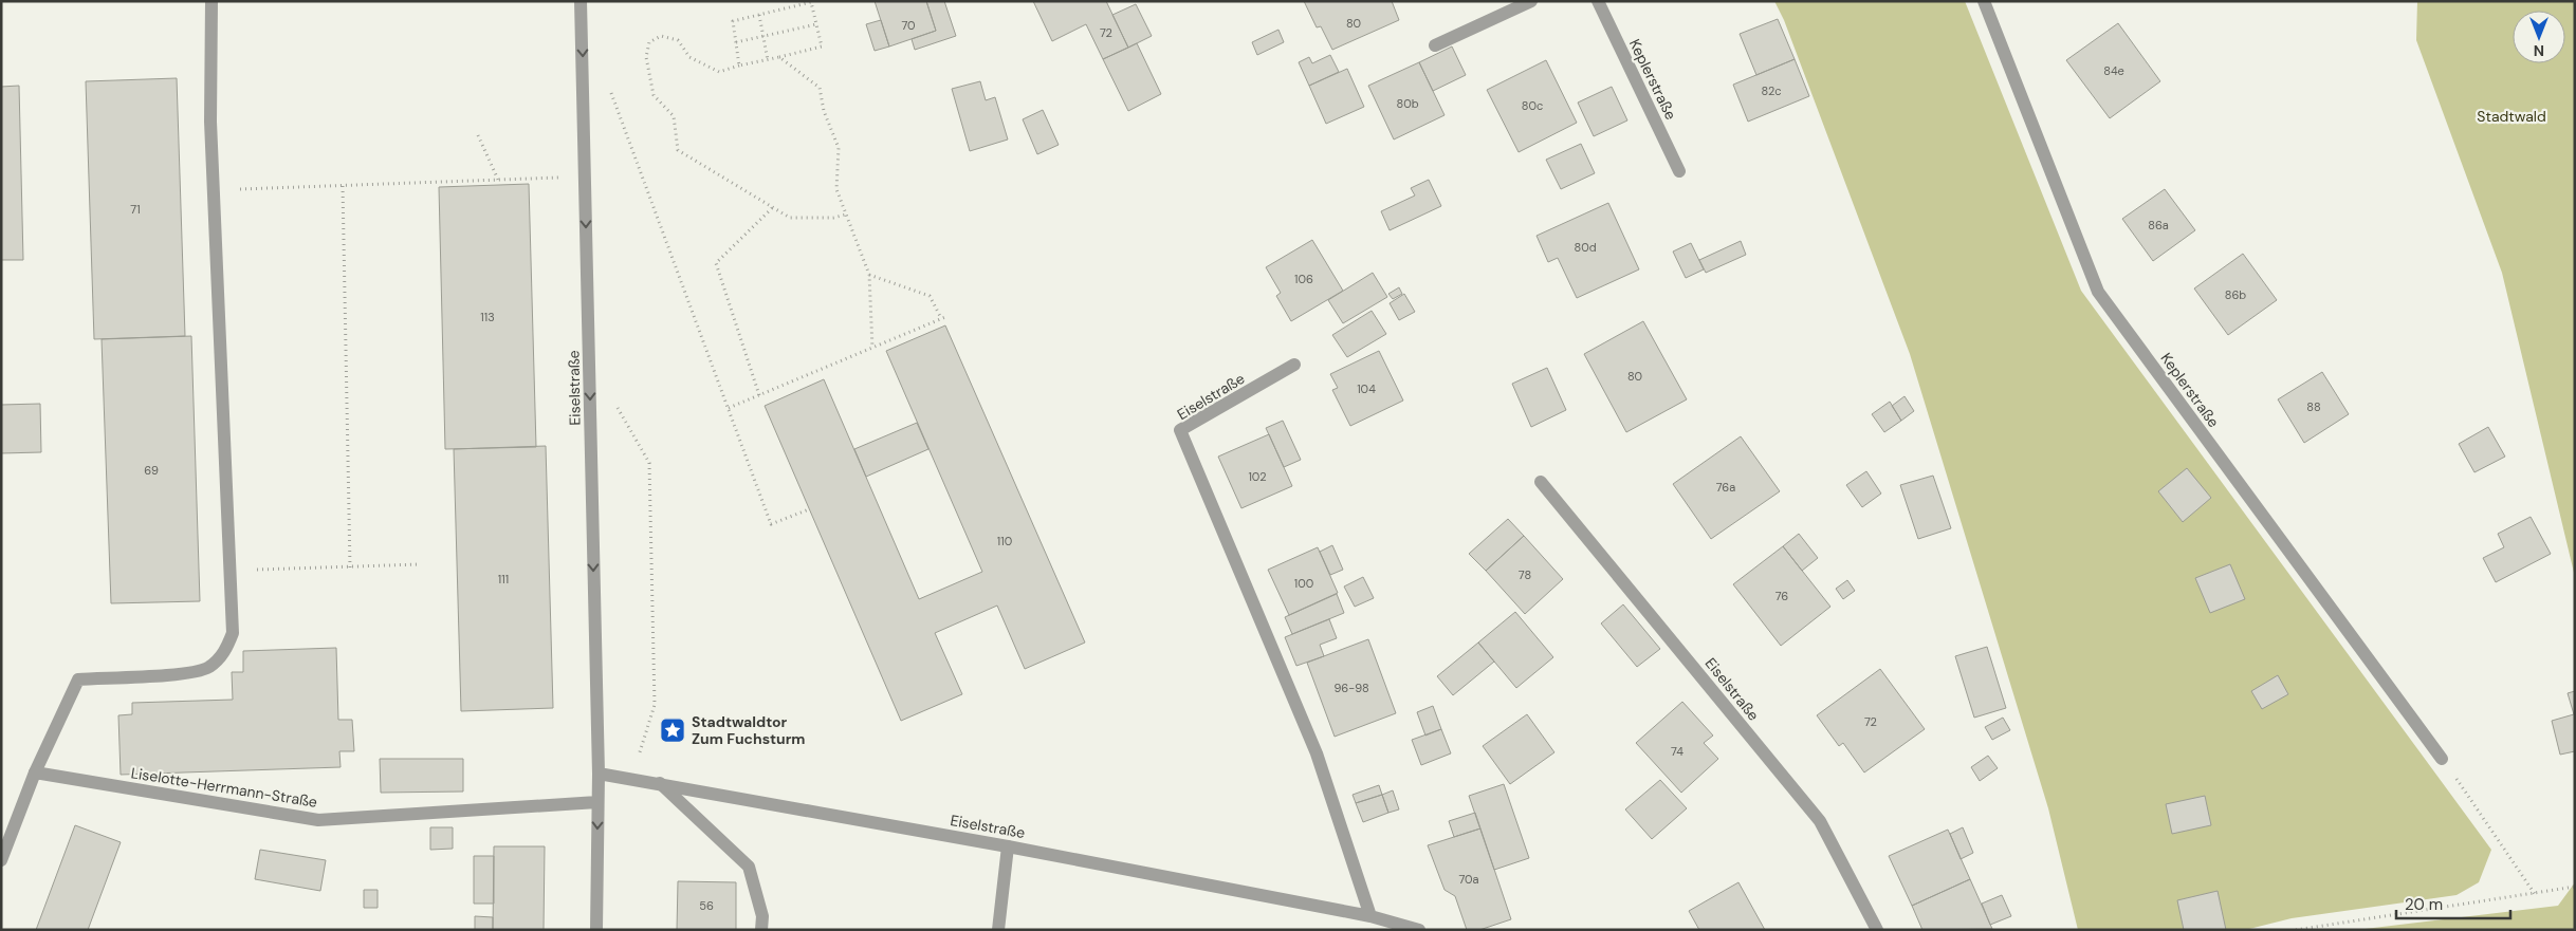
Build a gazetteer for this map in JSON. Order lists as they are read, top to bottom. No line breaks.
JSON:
{"streets":{"street":["Keplerstraße","Eiselstraße","Liselotte-Herrmann-Straße"]},"crossings":[["Eiselstraße","Liselotte-Herrmann-Straße"]],"parks":["Stadtwald"],"places":{"place":["Stadtwaldtor Zum Fuchsturm"]},"house_numbers":["80","70","72","84e","82c","80b","80c","71","86a","80d","106","86b","113","80","104","88","69","102","76a","110","78","111","100","76","96-98","72","74","70a","56"],"scale_bar":"20 m","north":"bottom"}
